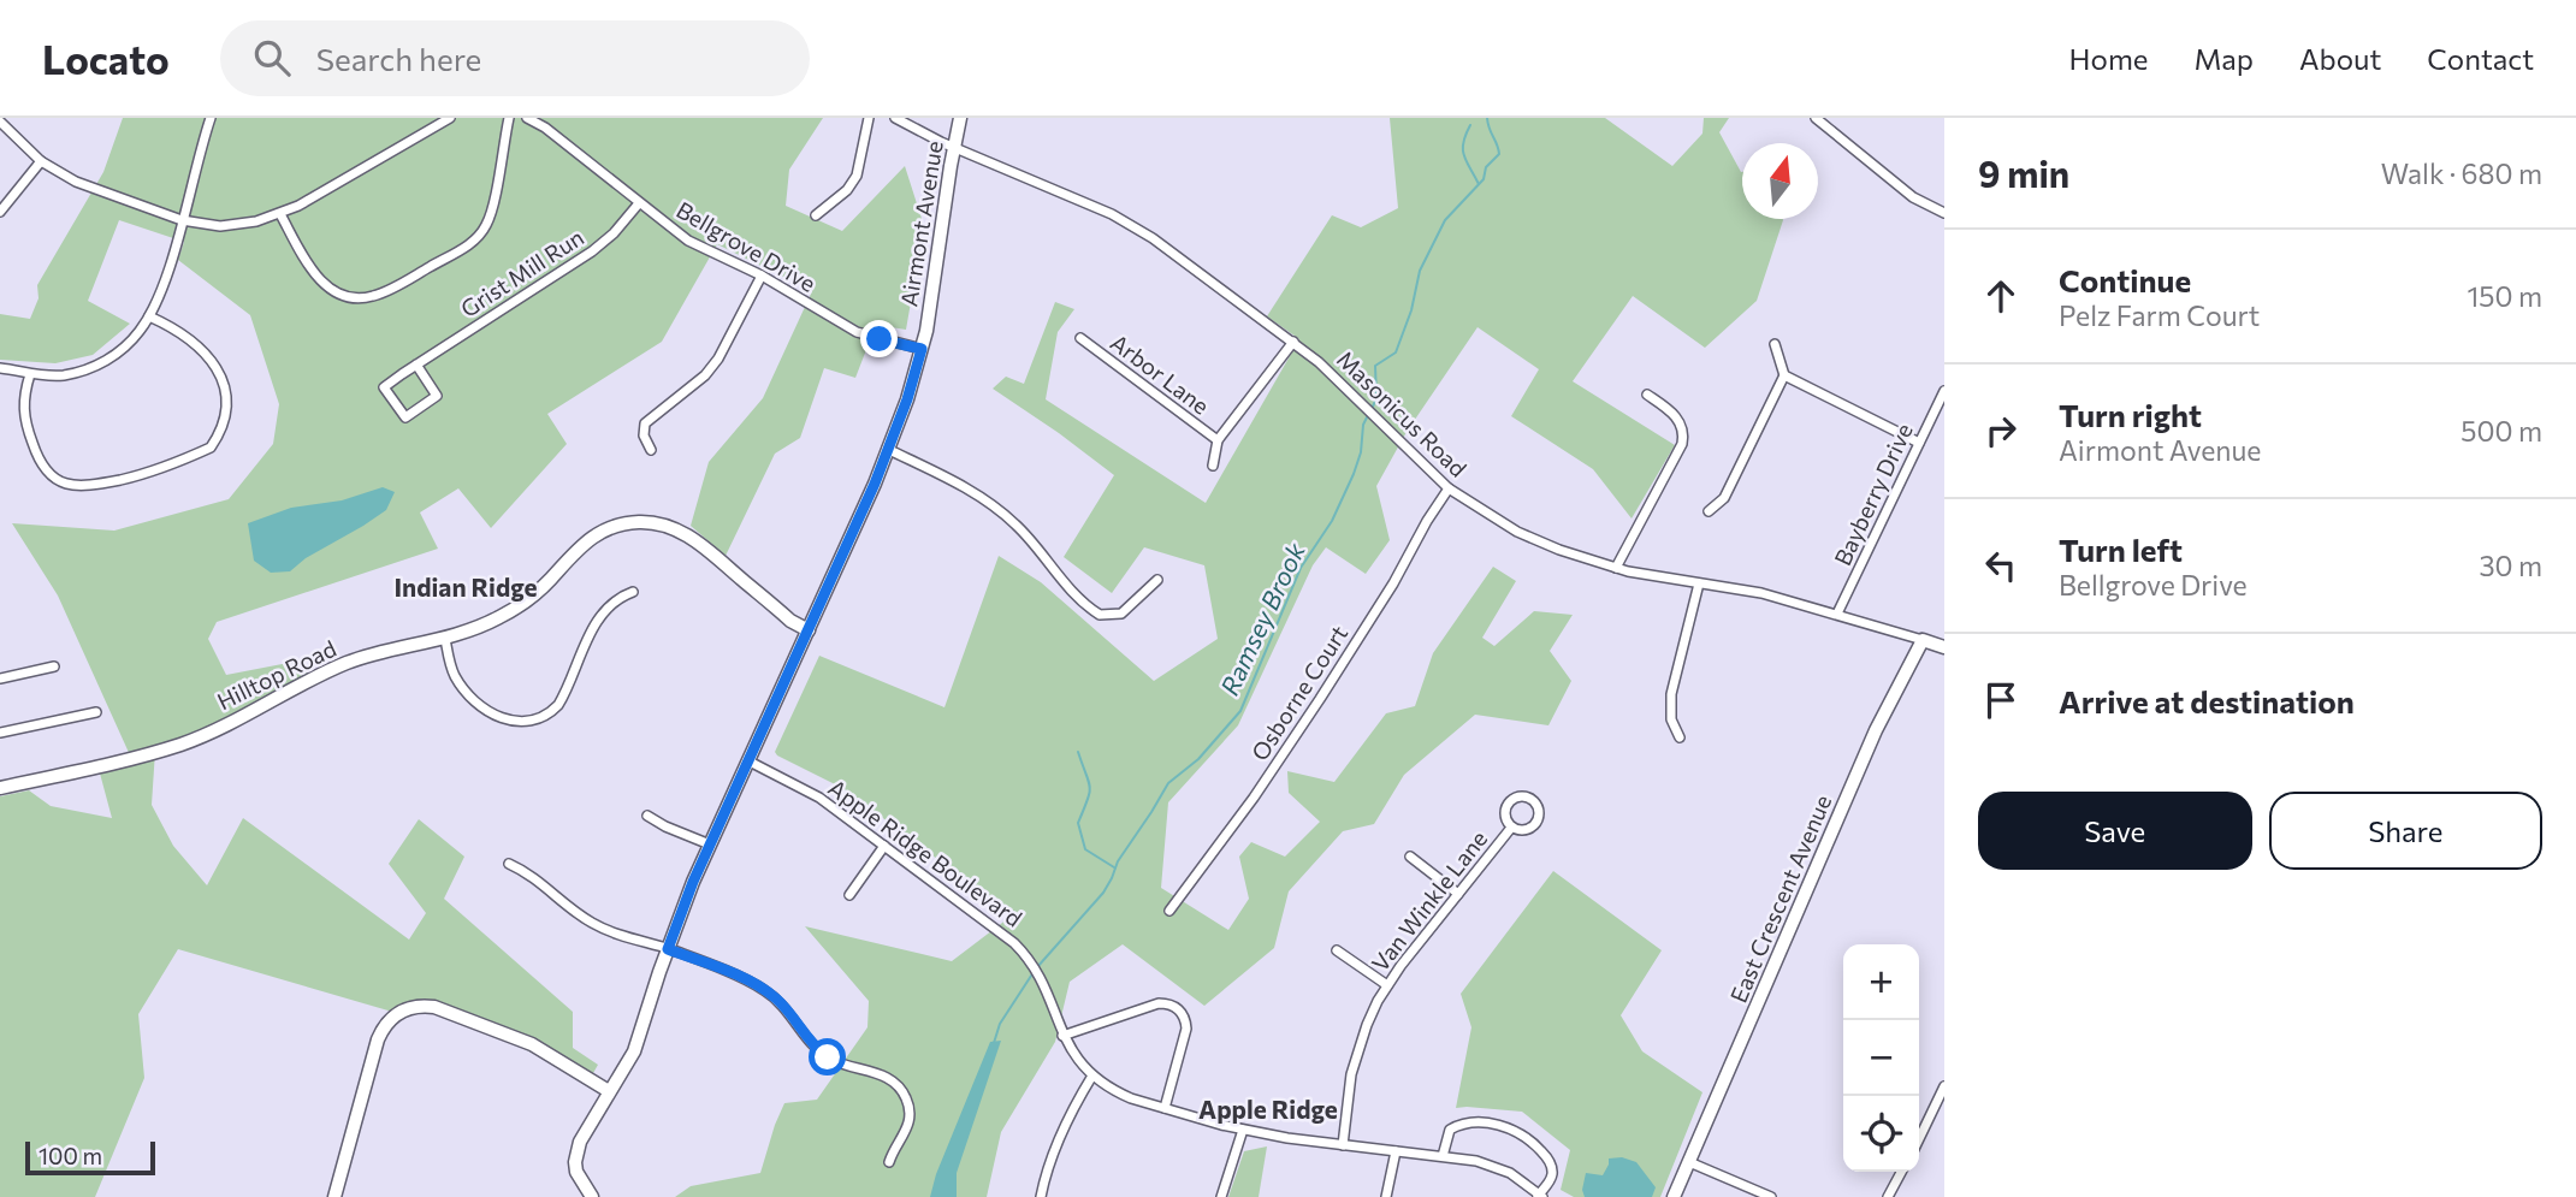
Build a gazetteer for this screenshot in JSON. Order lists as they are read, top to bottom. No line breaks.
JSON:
{"streets":{"street":["Airmont Avenue","Bellgrove Drive","Grist Mill Run","Arbor Lane","Masonicus Road","Bayberry Drive","Hilltop Road","Osborne Court","Apple Ridge Boulevard","East Crescent Avenue","Van Winkle Lane"]},"crossings":[["Airmont Avenue","Bellgrove Drive"],["Airmont Avenue","Masonicus Road"],["Airmont Avenue","Hilltop Road"],["Airmont Avenue","Apple Ridge Boulevard"],["Bellgrove Drive","Grist Mill Run"],["Masonicus Road","Bayberry Drive"],["Masonicus Road","Osborne Court"],["Masonicus Road","East Crescent Avenue"],["Apple Ridge Boulevard","Van Winkle Lane"]],"districts":["Indian Ridge","Apple Ridge"],"water":["Ramsey Brook"],"scale_bar":"100 m","north":"top","page":{"header":"Locato","search":"Search here","nav":["Home","Map","About","Contact"],"heading":["9 min","Walk · 680 m"],"list":[["Continue","Pelz Farm Court","150 m"],["Turn right","Airmont Avenue","500 m"],["Turn left","Bellgrove Drive","30 m"],"Arrive at destination"],"buttons":["Save","Share"],"map_buttons":["+","−"],"scale":"100 m"}}
